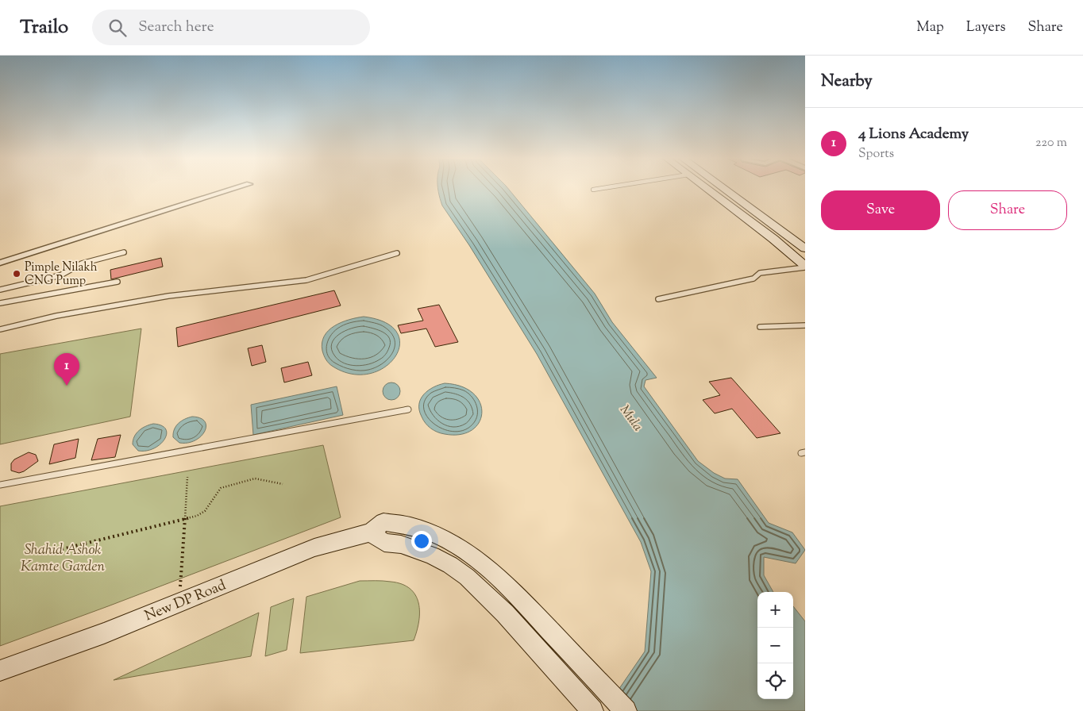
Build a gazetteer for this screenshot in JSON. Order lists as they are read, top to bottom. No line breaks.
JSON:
{"streets":{"main road":["New DP Road"]},"water":["Mula"],"parks":["Shahid Ashok Kamte Garden"],"places":["Pimple Nilakh CNG Pump"],"page":{"header":"Trailo","search":"Search here","nav":["Map","Layers","Share"],"heading":"Nearby","list":[{"mark":"1","name":"4 Lions Academy","note":"Sports","value":"220 m"}],"buttons":["Save","Share"],"pins":"1","map_buttons":["+","−"]}}
